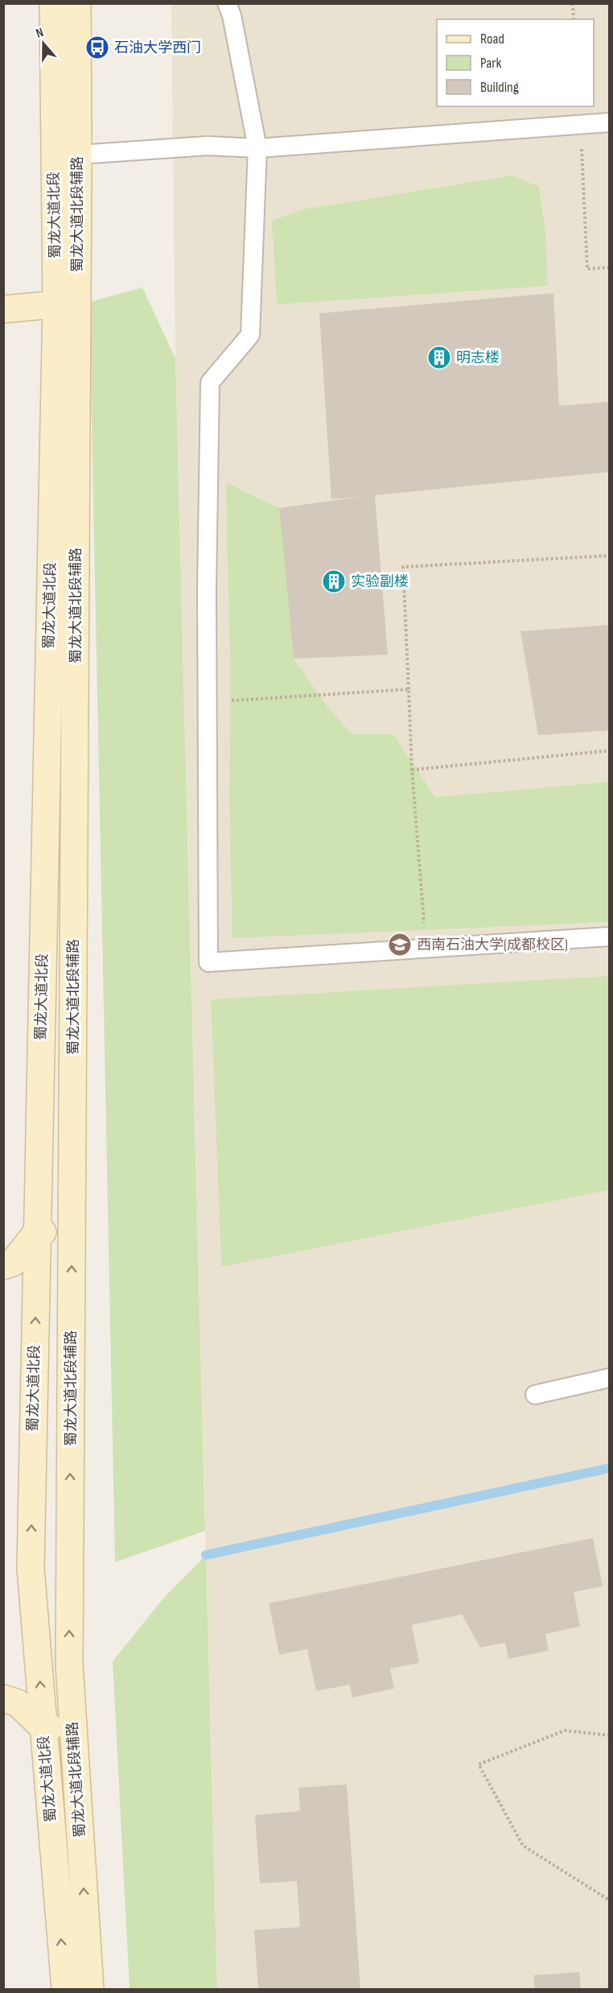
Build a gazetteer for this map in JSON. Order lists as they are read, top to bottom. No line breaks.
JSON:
{"streets":{"main road":["蜀龙大道北段辅路","蜀龙大道北段"]},"crossings":[["蜀龙大道北段辅路","蜀龙大道北段"]],"one_way":["蜀龙大道北段辅路","蜀龙大道北段"],"places":{"bus stop":["石油大学西门"],"building":["明志楼","实验副楼"],"school or university":["西南石油大学(成都校区)"]},"legend":["Road","Park","Building"],"north":"top"}
